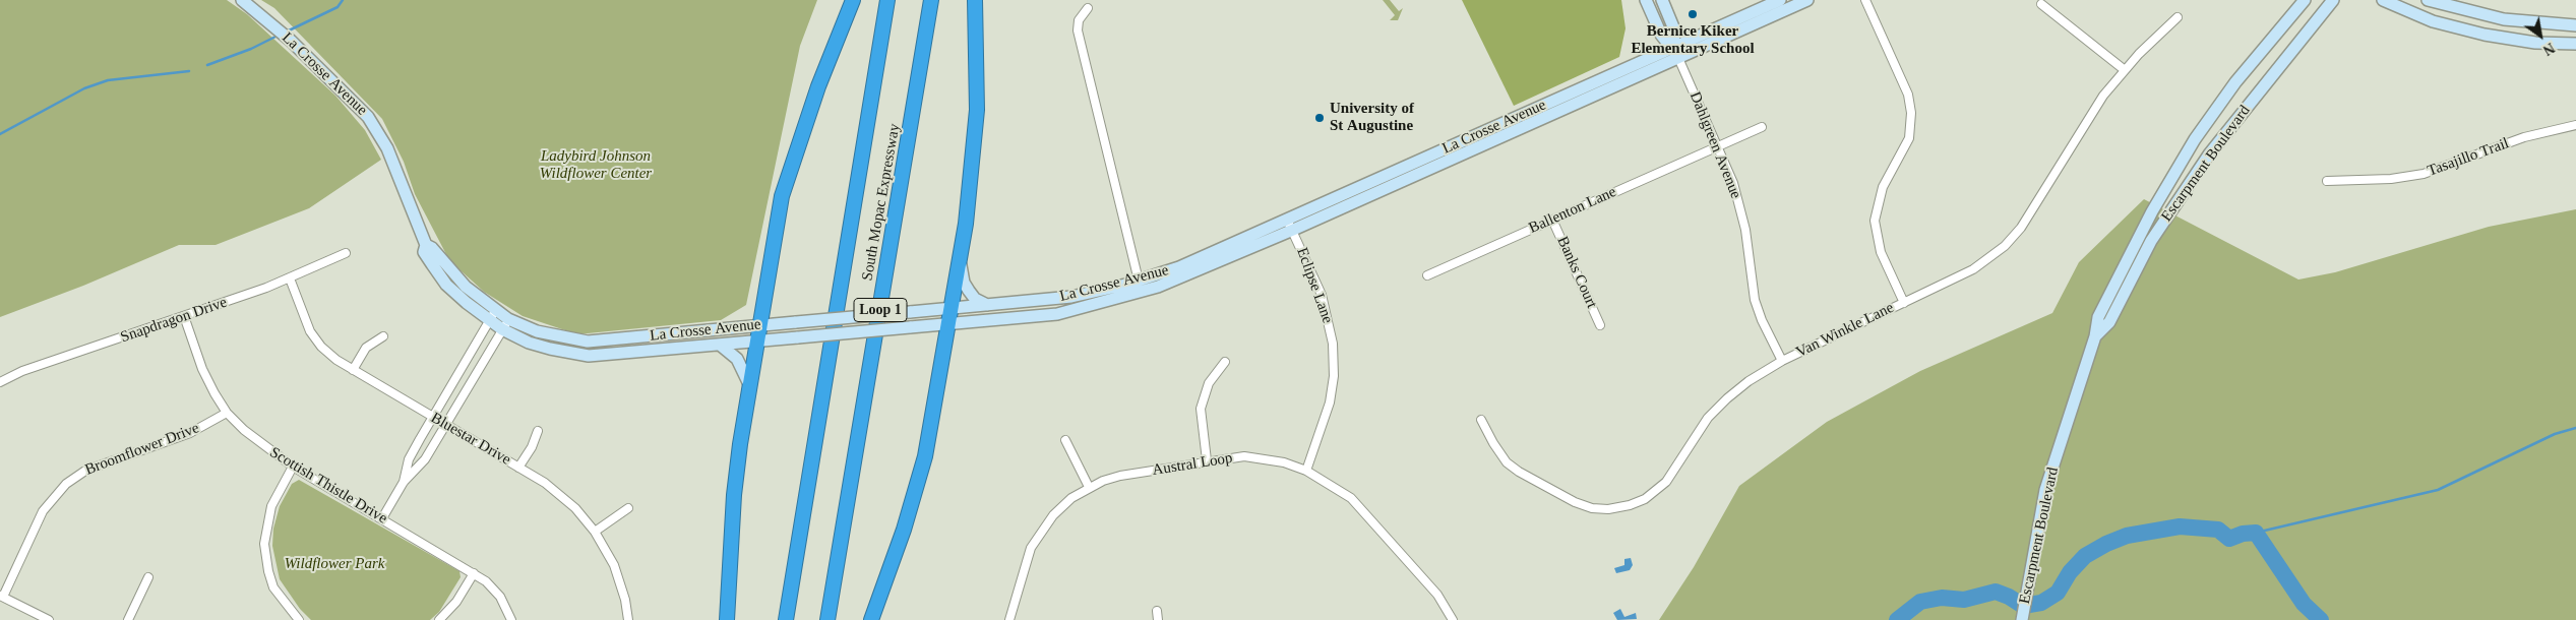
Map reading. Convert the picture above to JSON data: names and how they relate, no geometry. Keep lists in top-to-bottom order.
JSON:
{
  "streets": {
    "highway": ["South Mopac Expressway", "Loop 1"],
    "street": [
      "La Crosse Avenue",
      "Dahlgreen Avenue",
      "Tasajillo Trail",
      "Escarpment Boulevard",
      "Ballenton Lane",
      "Banks Court",
      "Eclipse Lane",
      "Snapdragon Drive",
      "Van Winkle Lane",
      "Bluestar Drive",
      "Broomflower Drive",
      "Austral Loop",
      "Scottish Thistle Drive"
    ]
  },
  "crossings": [
    ["La Crosse Avenue", "Dahlgreen Avenue"],
    ["La Crosse Avenue", "Eclipse Lane"],
    ["Dahlgreen Avenue", "Ballenton Lane"],
    ["Dahlgreen Avenue", "Van Winkle Lane"],
    ["Ballenton Lane", "Banks Court"],
    ["Eclipse Lane", "Austral Loop"],
    ["Snapdragon Drive", "Bluestar Drive"],
    ["Snapdragon Drive", "Scottish Thistle Drive"],
    ["Broomflower Drive", "Scottish Thistle Drive"]
  ],
  "parks": ["Ladybird Johnson Wildflower Center", "Wildflower Park"],
  "places": ["Bernice Kiker Elementary School", "University of St Augustine"],
  "north": "bottom right"
}
